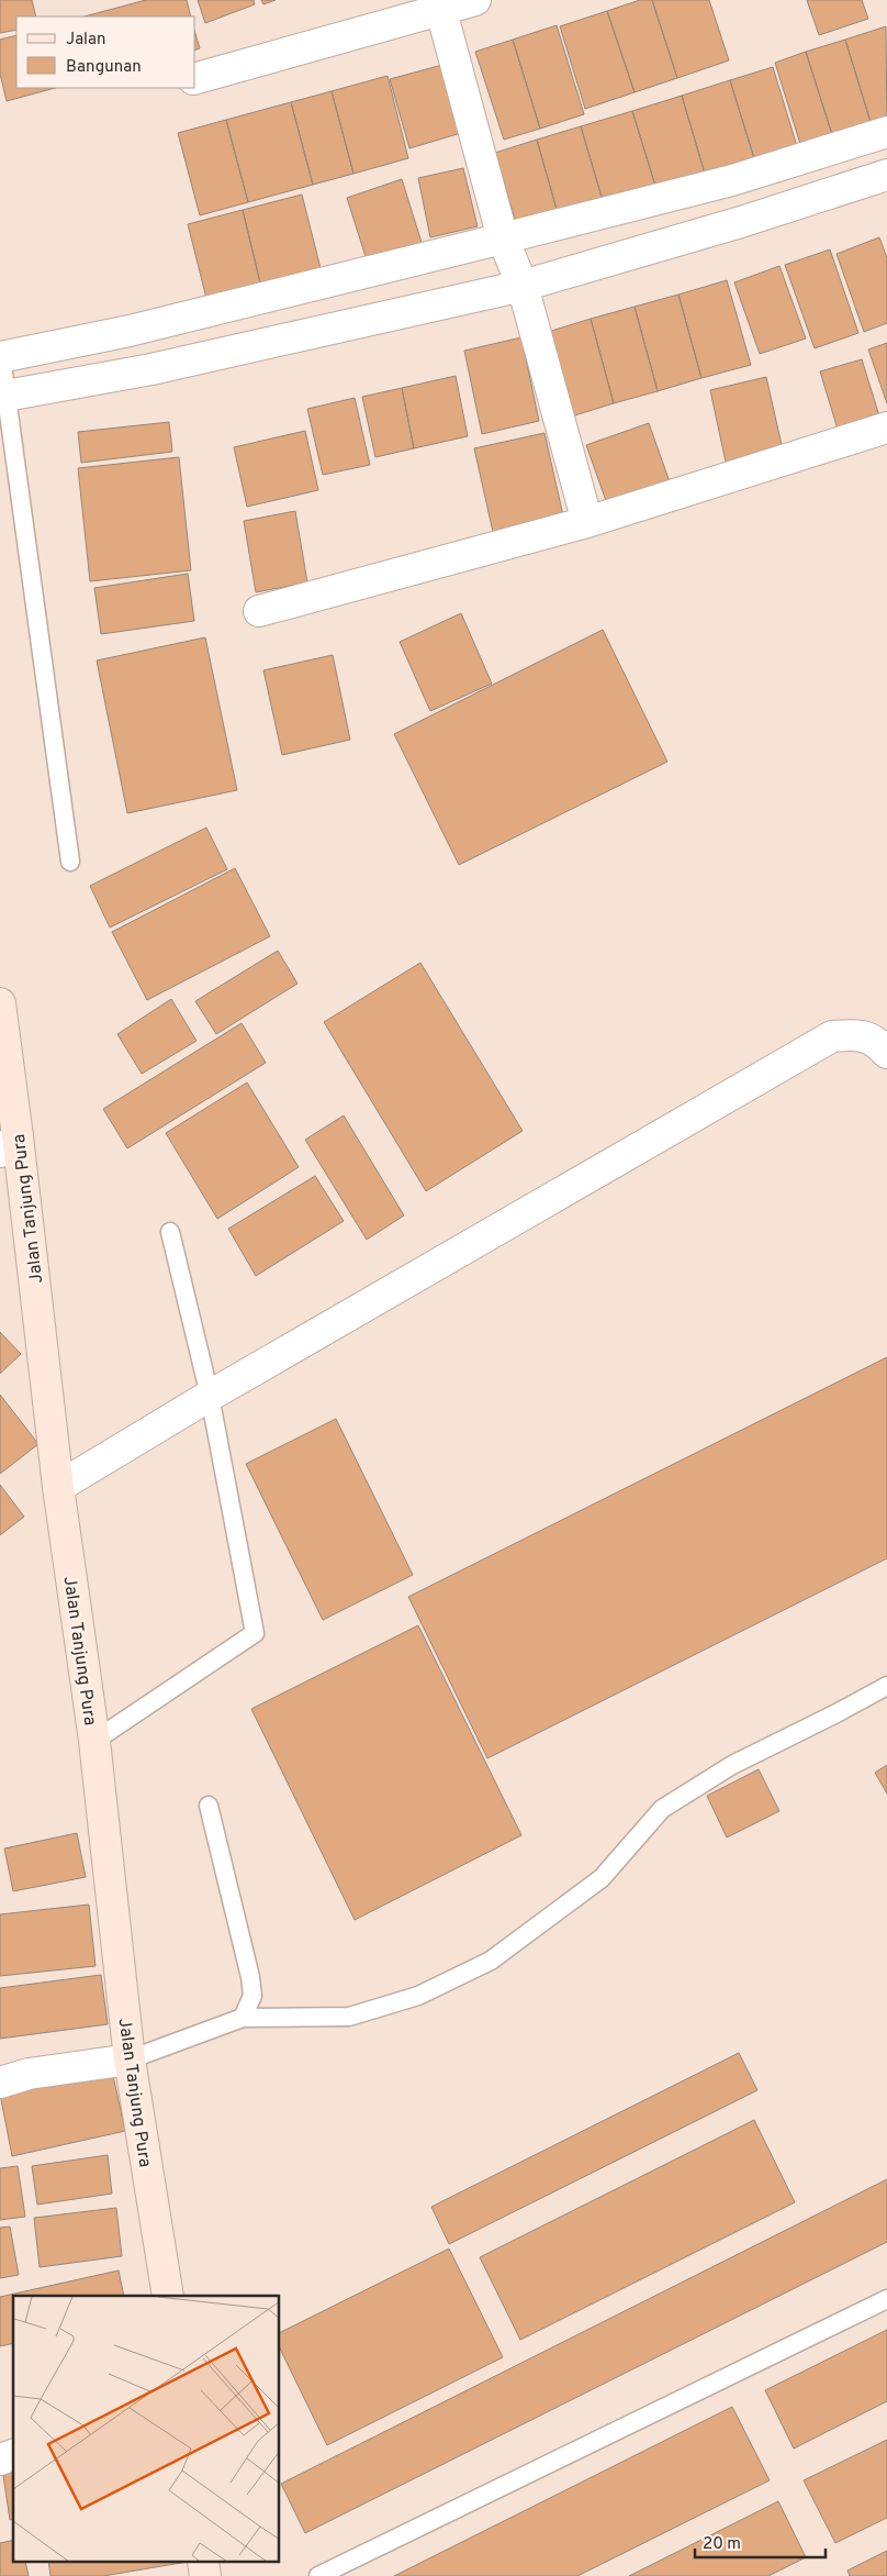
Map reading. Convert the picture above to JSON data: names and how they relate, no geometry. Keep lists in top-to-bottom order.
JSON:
{
  "streets": {
    "street": ["Jalan Tanjung Pura"]
  },
  "legend": ["Jalan", "Bangunan"],
  "scale_bar": "20 m"
}
